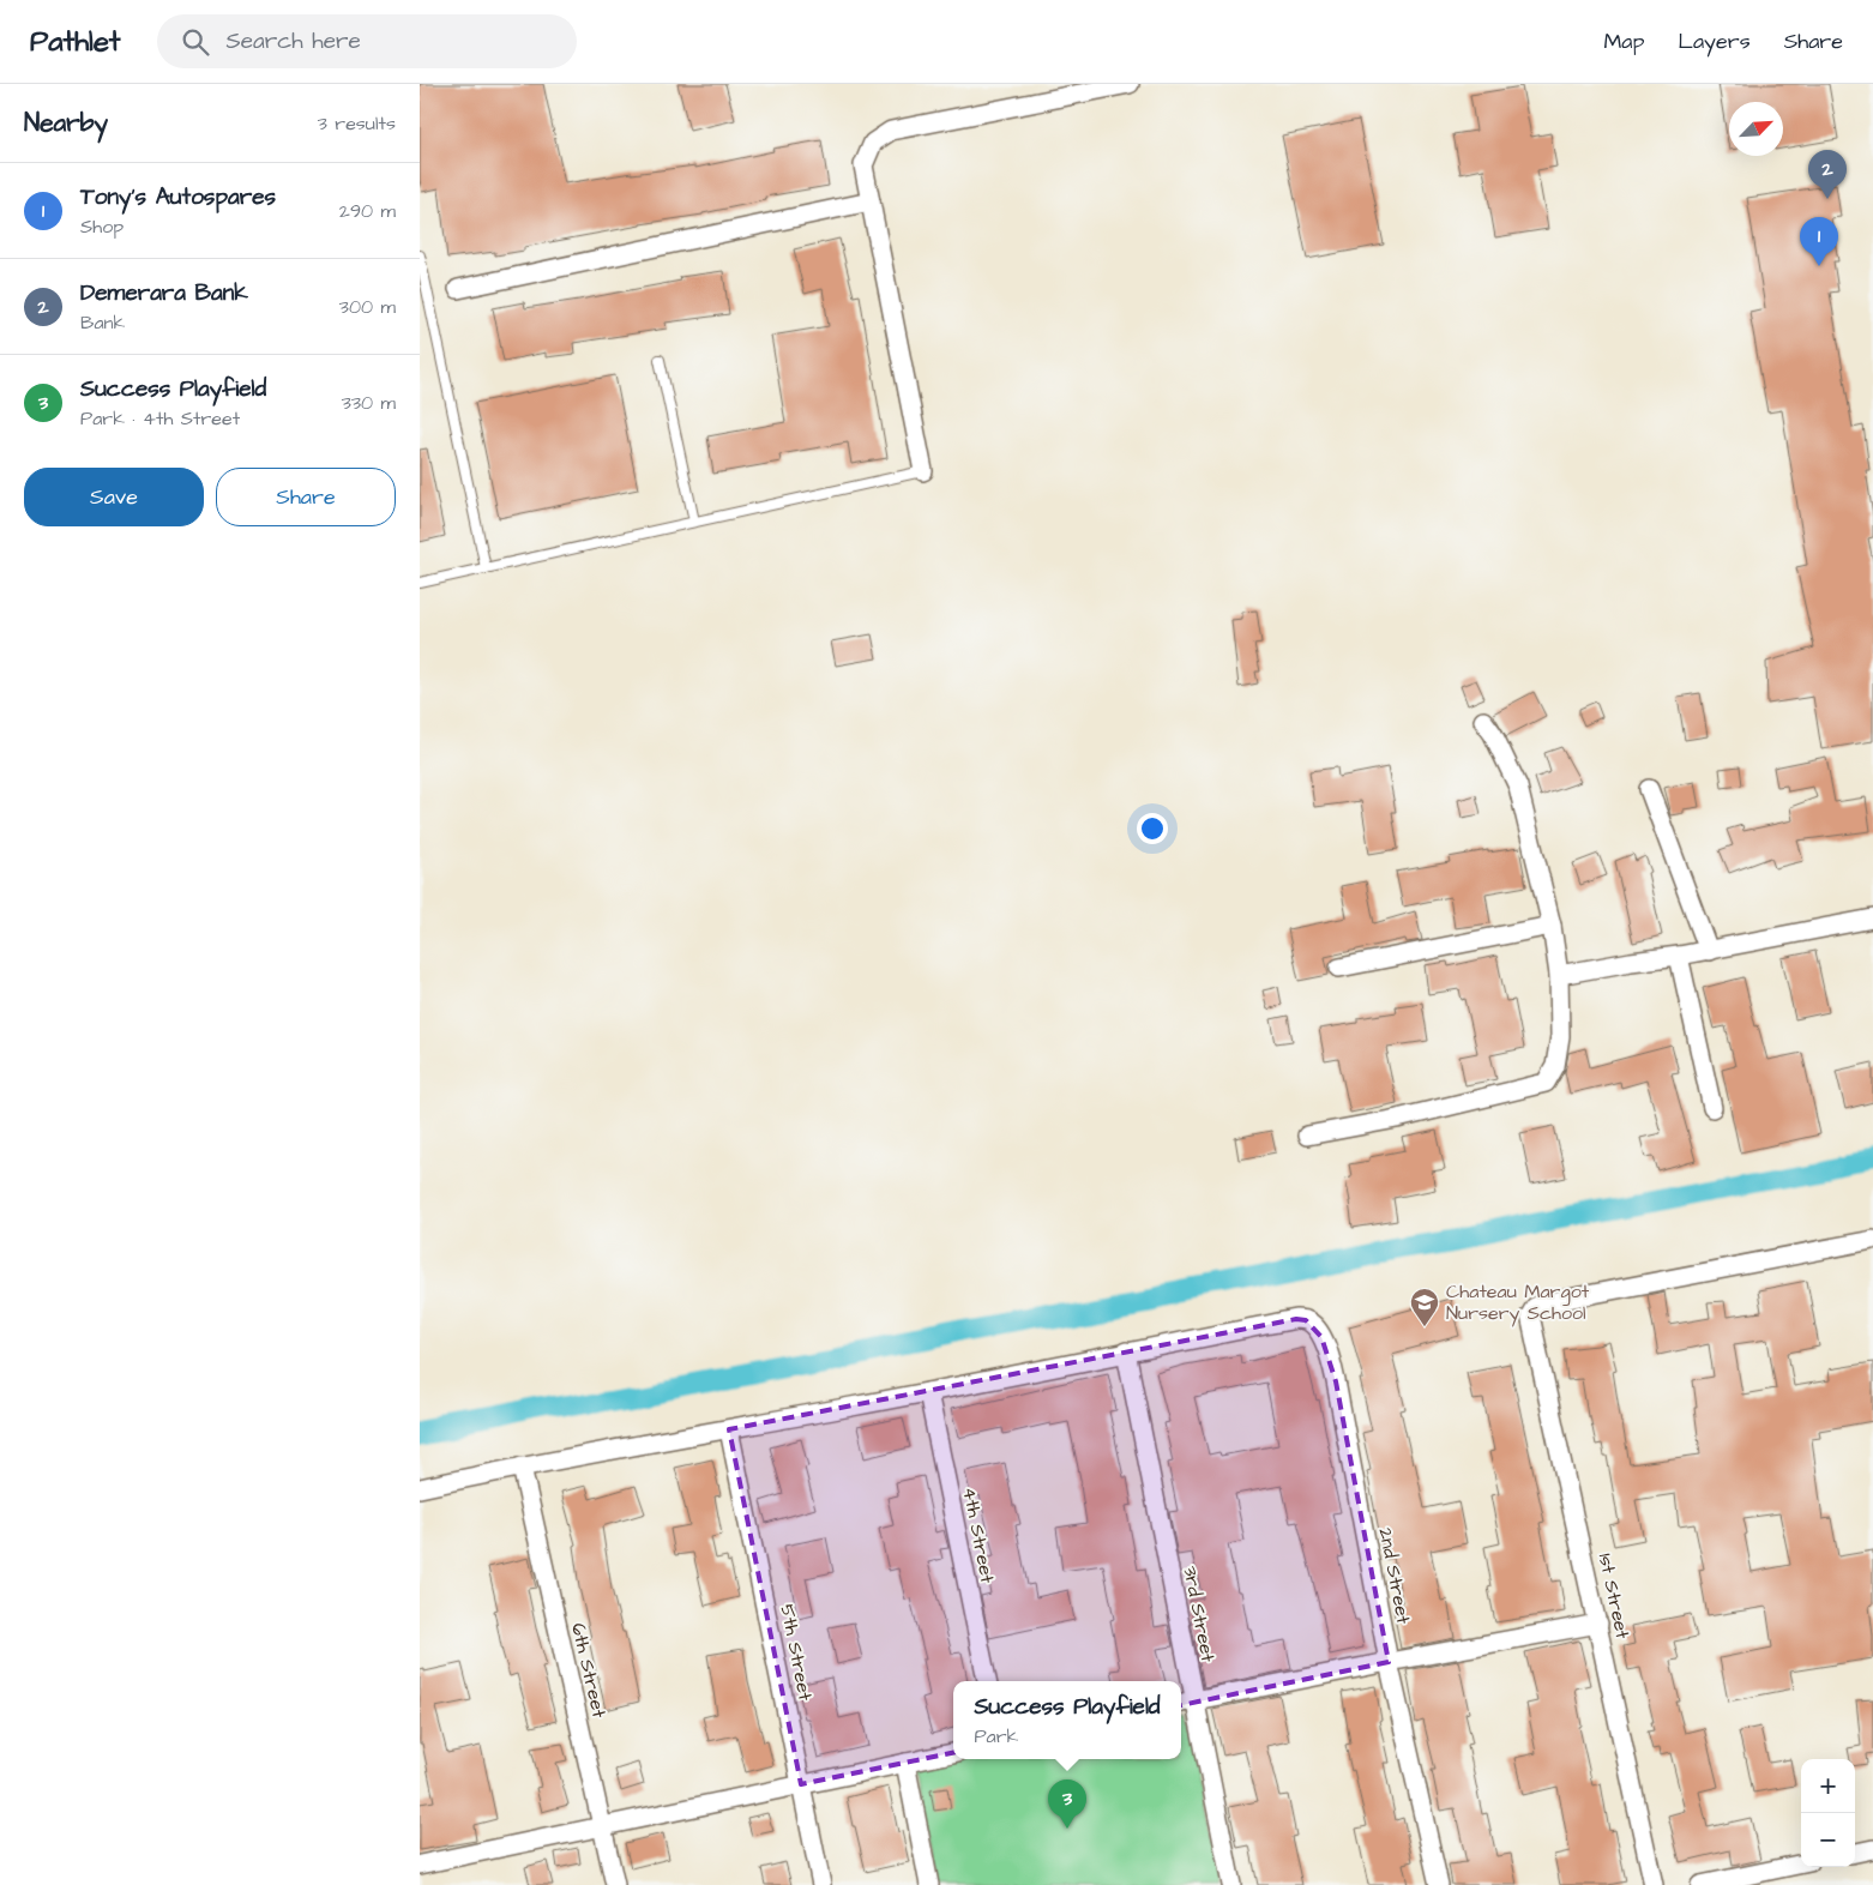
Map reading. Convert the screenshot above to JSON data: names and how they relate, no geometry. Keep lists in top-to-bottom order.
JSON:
{
  "streets": {
    "street": [
      "4th Street",
      "2nd Street",
      "1st Street",
      "3rd Street",
      "5th Street",
      "6th Street"
    ]
  },
  "crossings": [
    ["2nd Street", "3rd Street"]
  ],
  "places": {
    "school or university": ["Chateau Margot Nursery School"]
  },
  "north": "top right",
  "page": {
    "header": "Pathlet",
    "search": "Search here",
    "nav": ["Map", "Layers", "Share"],
    "heading": ["Nearby", "3 results"],
    "pins": ["2", "1", "3"],
    "list": [
      {
        "mark": "1",
        "name": "Tony's Autospares",
        "note": "Shop",
        "value": "290 m"
      },
      {
        "mark": "2",
        "name": "Demerara Bank",
        "note": "Bank",
        "value": "300 m"
      },
      {
        "mark": "3",
        "name": "Success Playfield",
        "note": "Park · 4th Street",
        "value": "330 m"
      }
    ],
    "buttons": ["Save", "Share"],
    "popup": ["Success Playfield", "Park"],
    "map_buttons": ["+", "−"]
  }
}
